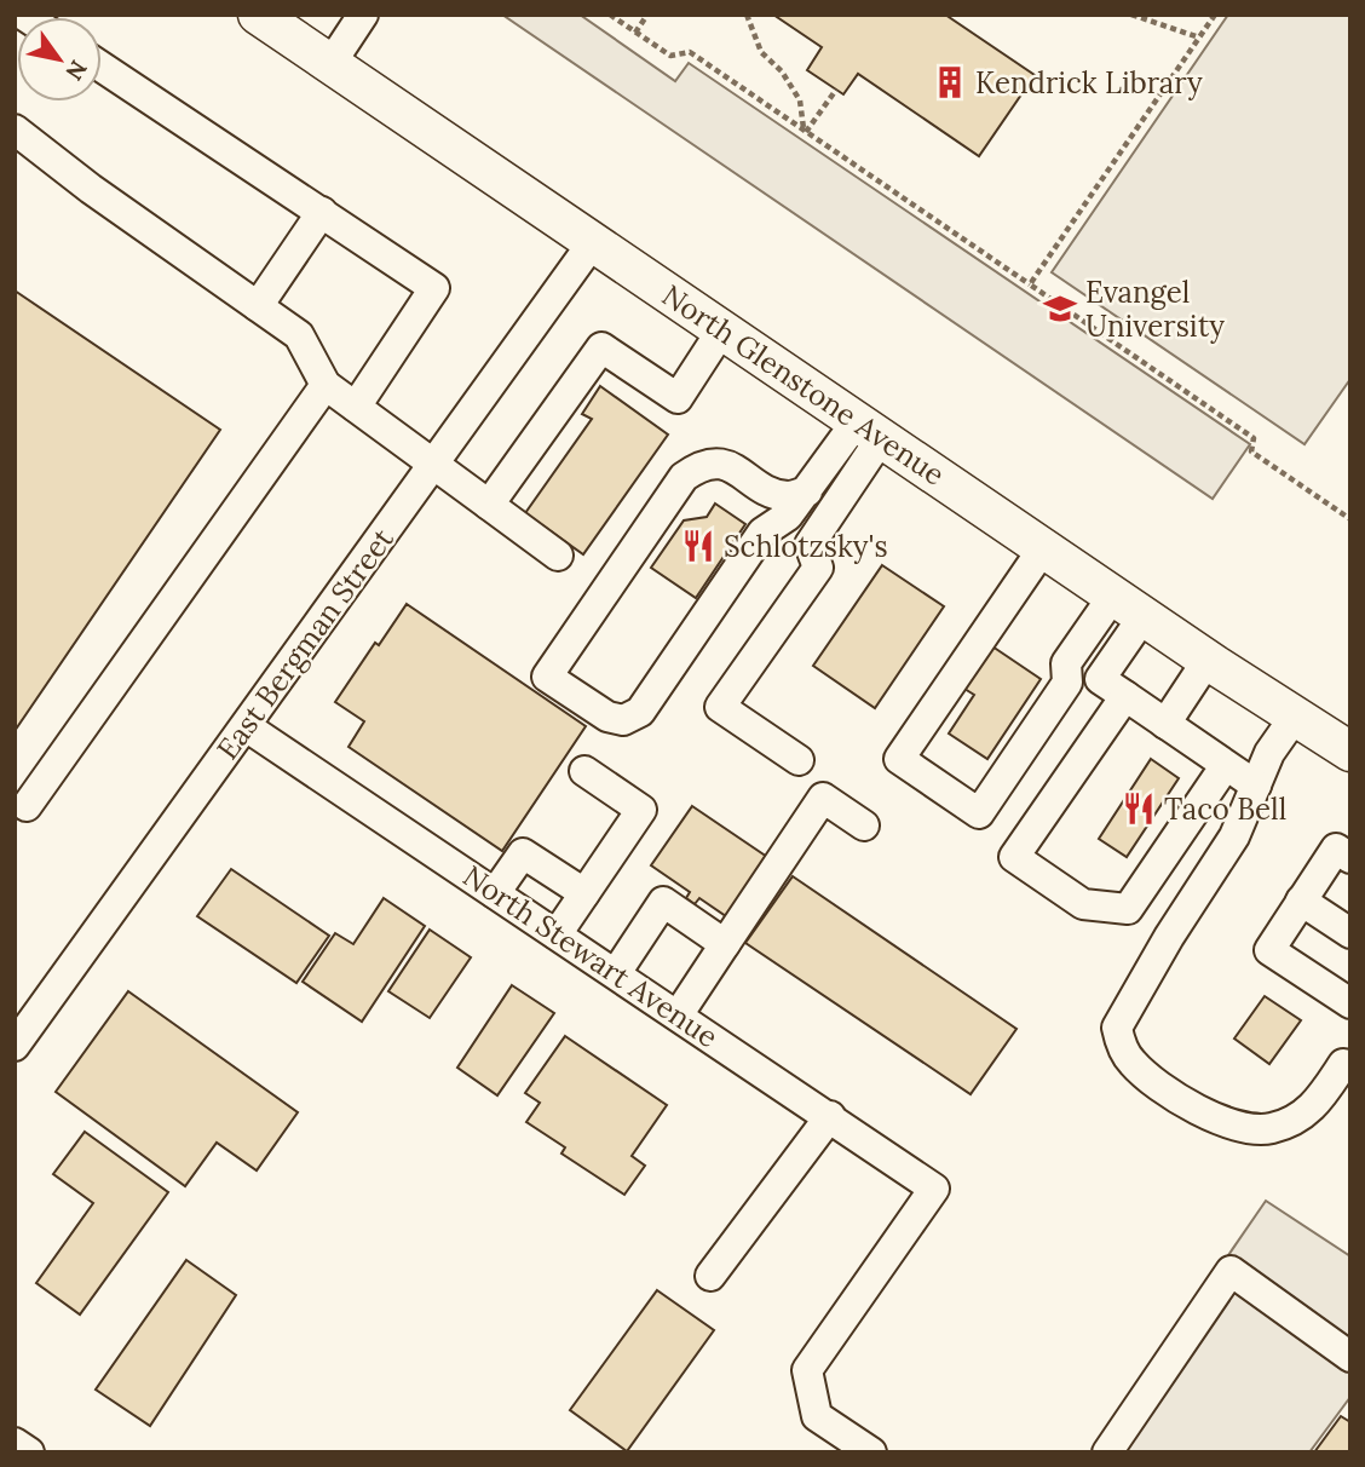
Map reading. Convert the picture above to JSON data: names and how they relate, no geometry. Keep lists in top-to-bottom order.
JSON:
{
  "streets": {
    "main road": ["North Glenstone Avenue"],
    "street": ["East Bergman Street", "North Stewart Avenue"]
  },
  "crossings": [
    ["North Glenstone Avenue", "East Bergman Street"],
    ["East Bergman Street", "North Stewart Avenue"]
  ],
  "places": {
    "building": ["Kendrick Library"],
    "school or university": ["Evangel University"],
    "restaurant": ["Schlotzsky's", "Taco Bell"]
  },
  "north": "bottom right"
}
